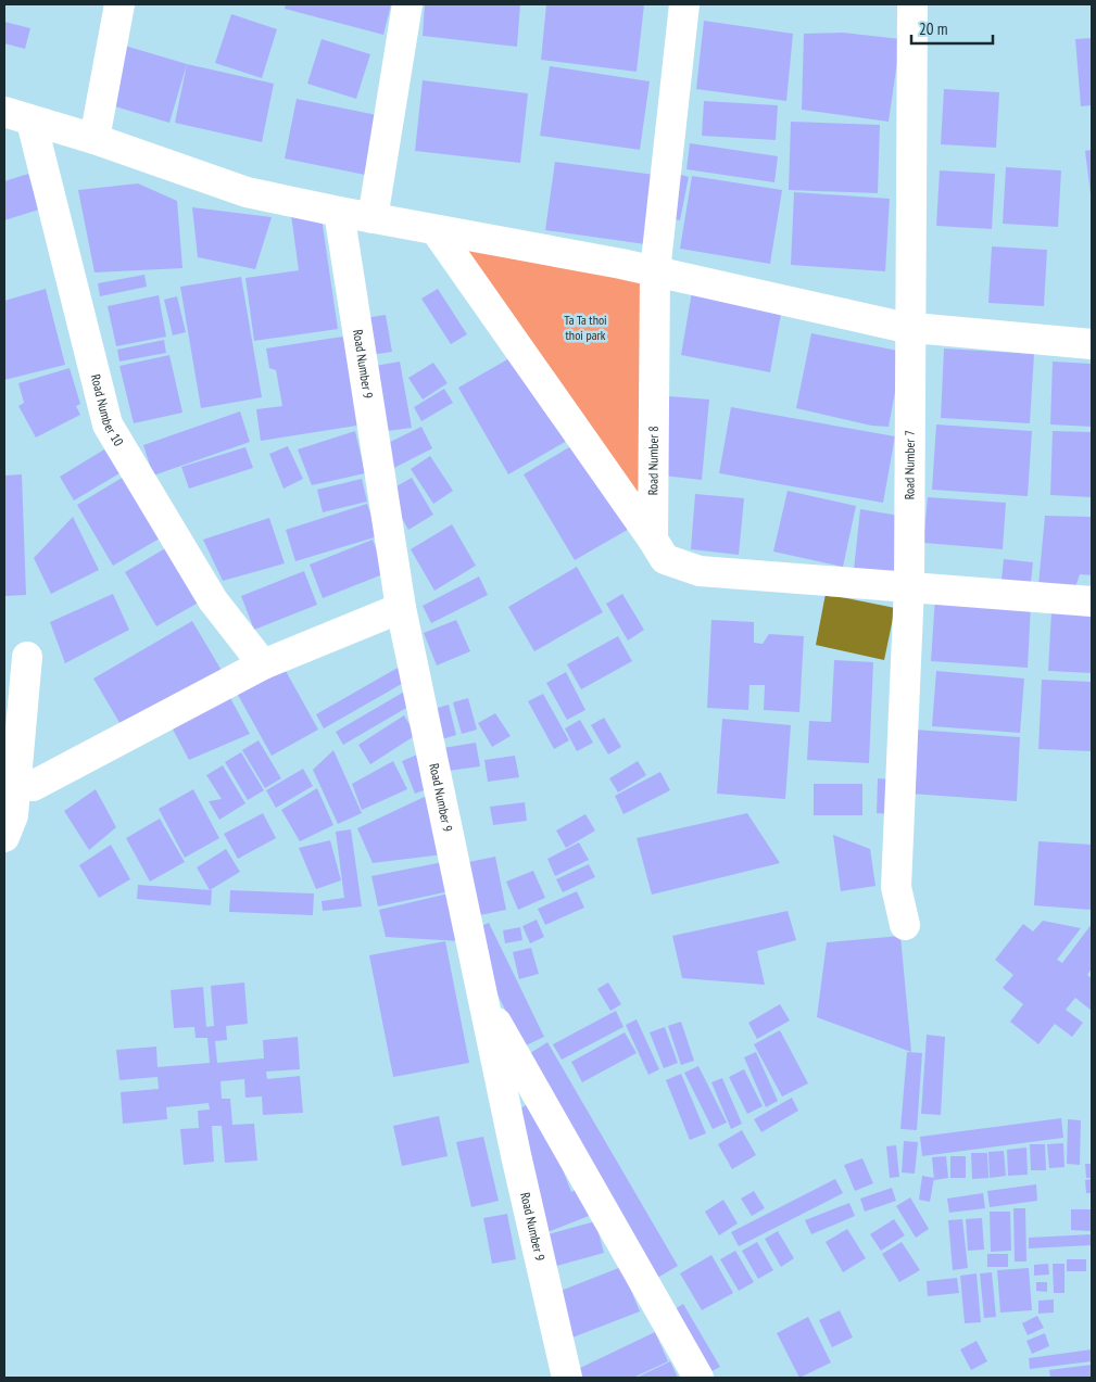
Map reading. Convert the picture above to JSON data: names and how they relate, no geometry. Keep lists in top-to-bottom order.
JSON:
{
  "streets": {
    "street": [
      "Road Number 9",
      "Road Number 10",
      "Road Number 8",
      "Road Number 7"
    ]
  },
  "parks": ["Ta Ta thoi thoi park"],
  "scale_bar": "20 m"
}
